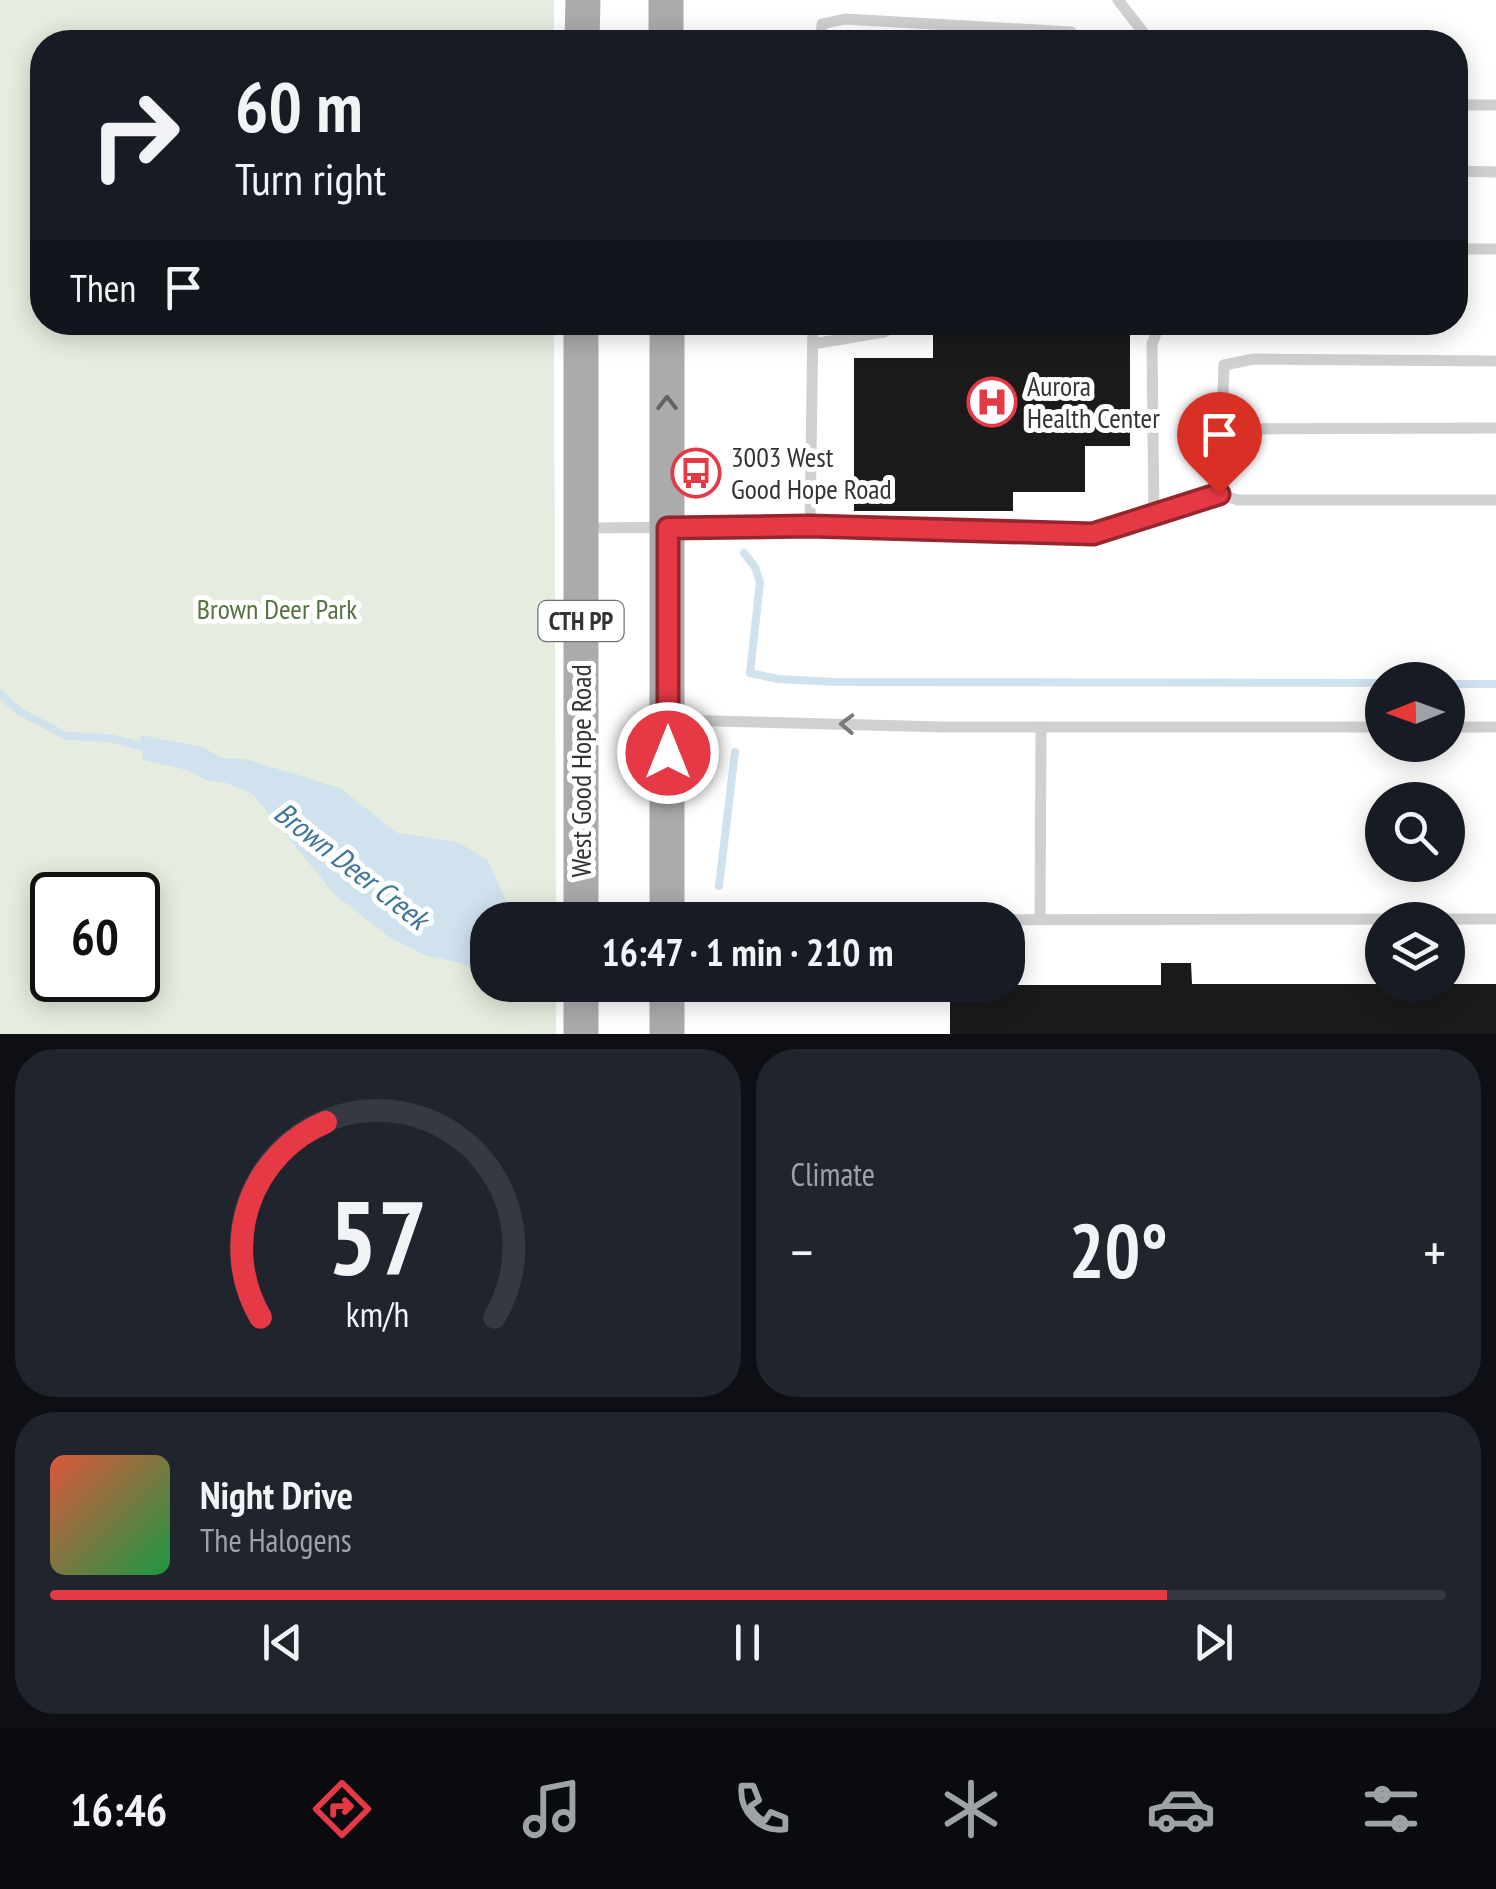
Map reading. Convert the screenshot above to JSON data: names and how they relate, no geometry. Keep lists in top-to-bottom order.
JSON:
{
  "streets": {
    "main road": ["CTH PP", "West Good Hope Road"]
  },
  "water": ["Brown Deer Creek"],
  "parks": ["Brown Deer Park"],
  "places": {
    "hospital": ["Aurora Health Center"],
    "bus stop": ["3003 West Good Hope Road"]
  },
  "north": "left",
  "page": {
    "turn": ["60 m", "Turn right"],
    "then": "Then",
    "limit": "60",
    "trip": "16:47 · 1 min · 210 m",
    "tile": "Climate",
    "heat": ["−", "20°", "+"],
    "song": ["Night Drive", "The Halogens"],
    "tabs": "16:46",
    "gauge": ["57", "km/h"]
  }
}
